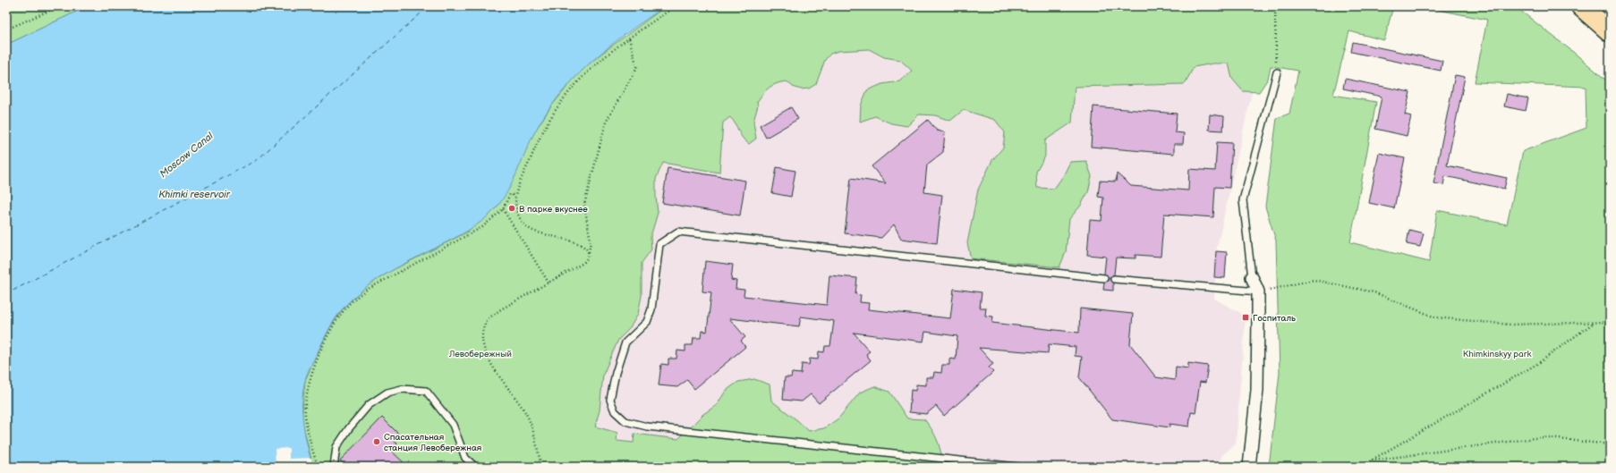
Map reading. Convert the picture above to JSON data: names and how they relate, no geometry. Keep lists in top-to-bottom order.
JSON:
{
  "water": ["Moscow Canal", "Khimki reservoir"],
  "parks": ["Левобережный", "Khimkinskyy park"],
  "places": {
    "other": ["В парке вкуснее", "Спасательная станция Левобережная"],
    "transit": ["Госпиталь"]
  }
}
